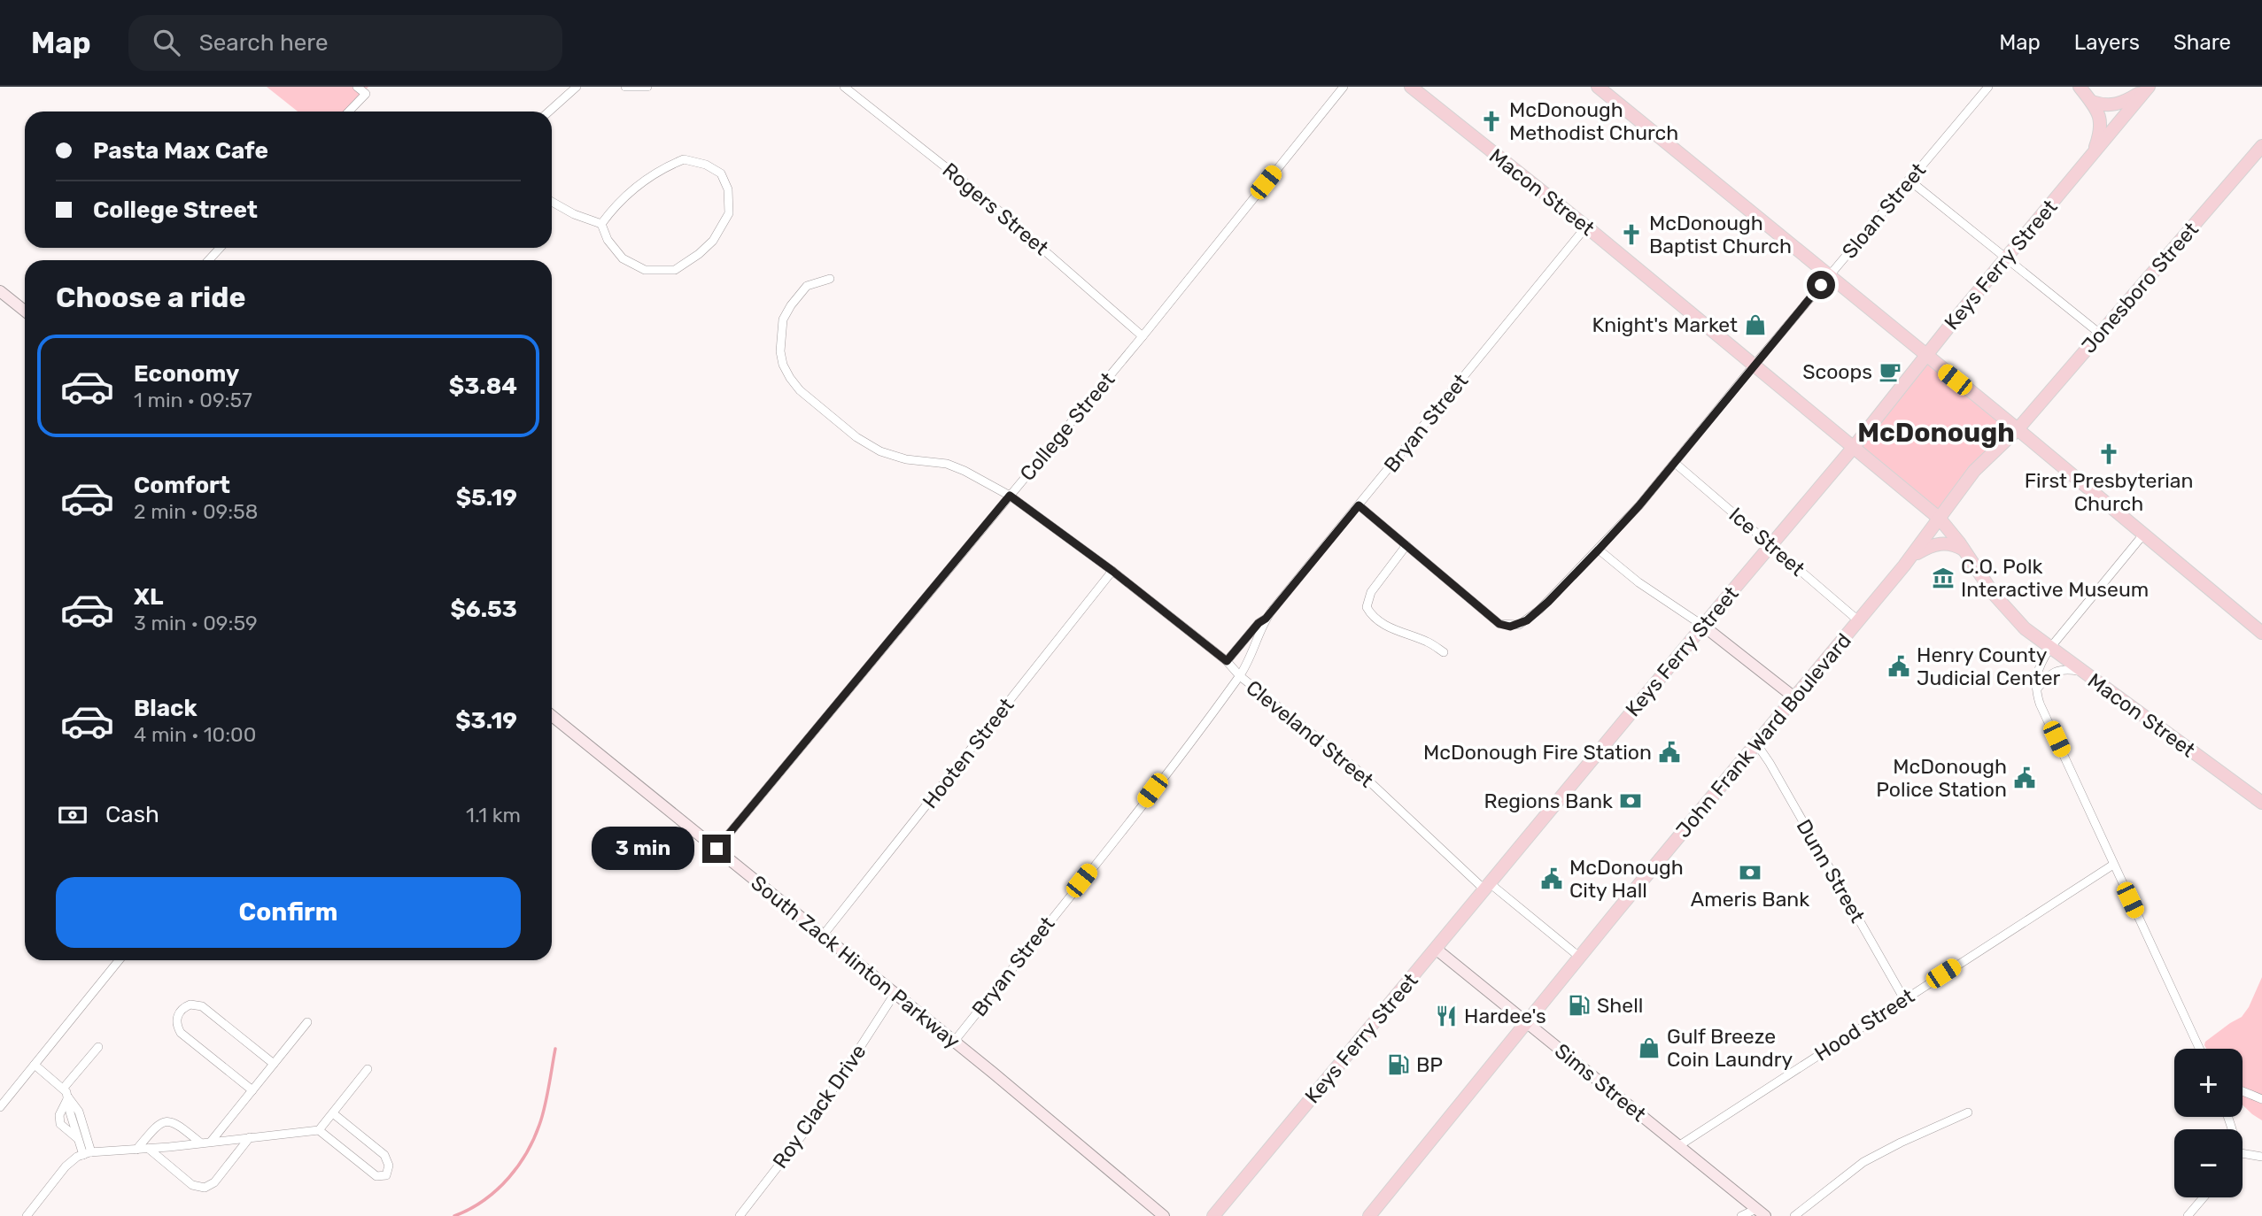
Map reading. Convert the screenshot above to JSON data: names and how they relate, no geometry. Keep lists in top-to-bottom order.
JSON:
{
  "streets": {
    "main road": [
      "Macon Street",
      "Keys Ferry Street",
      "Jonesboro Street",
      "John Frank Ward Boulevard",
      "South Zack Hinton Parkway",
      "Sims Street"
    ],
    "street": [
      "Rogers Street",
      "Sloan Street",
      "Bryan Street",
      "College Street",
      "Ice Street",
      "Cleveland Street",
      "Hooten Street",
      "Dunn Street",
      "Hood Street",
      "Roy Clack Drive"
    ]
  },
  "crossings": [
    ["Macon Street", "Sloan Street"],
    ["Macon Street", "Keys Ferry Street"],
    ["Macon Street", "Bryan Street"],
    ["Macon Street", "John Frank Ward Boulevard"],
    ["Rogers Street", "College Street"],
    ["Sloan Street", "Bryan Street"],
    ["Sloan Street", "Ice Street"],
    ["Keys Ferry Street", "Ice Street"],
    ["Keys Ferry Street", "Cleveland Street"],
    ["Keys Ferry Street", "Sims Street"],
    ["Jonesboro Street", "John Frank Ward Boulevard"],
    ["Bryan Street", "Cleveland Street"],
    ["Bryan Street", "South Zack Hinton Parkway"],
    ["College Street", "Cleveland Street"],
    ["College Street", "South Zack Hinton Parkway"],
    ["Ice Street", "John Frank Ward Boulevard"],
    ["Cleveland Street", "John Frank Ward Boulevard"],
    ["Cleveland Street", "Hooten Street"],
    ["John Frank Ward Boulevard", "Dunn Street"],
    ["John Frank Ward Boulevard", "Sims Street"],
    ["Hooten Street", "South Zack Hinton Parkway"],
    ["Dunn Street", "Hood Street"],
    ["South Zack Hinton Parkway", "Roy Clack Drive"],
    ["Hood Street", "Sims Street"]
  ],
  "districts": ["McDonough"],
  "places": {
    "church": ["McDonough Methodist Church", "McDonough Baptist Church", "First Presbyterian Church"],
    "shop": ["Knight's Market", "Gulf Breeze Coin Laundry"],
    "cafe": ["Scoops"],
    "museum": ["C.O. Polk Interactive Museum"],
    "public building": [
      "Henry County Judicial Center",
      "McDonough Fire Station",
      "McDonough Police Station",
      "McDonough City Hall"
    ],
    "bank": ["Regions Bank", "Ameris Bank"],
    "fuel station": ["Shell", "BP"],
    "restaurant": ["Hardee's"]
  },
  "page": {
    "header": "Map",
    "search": "Search here",
    "nav": ["Map", "Layers", "Share"],
    "banner": ["Pasta Max Cafe", "College Street"],
    "heading": "Choose a ride",
    "list": [
      {
        "name": "Economy",
        "note": "1 min · 09:57",
        "value": "$3.84"
      },
      {
        "name": "Comfort",
        "note": "2 min · 09:58",
        "value": "$5.19"
      },
      {
        "name": "XL",
        "note": "3 min · 09:59",
        "value": "$6.53"
      },
      {
        "name": "Black",
        "note": "4 min · 10:00",
        "value": "$3.19"
      }
    ],
    "pay": ["Cash", "1.1 km"],
    "bubble": "3 min",
    "buttons": "Confirm",
    "map_buttons": ["+", "−"]
  }
}
